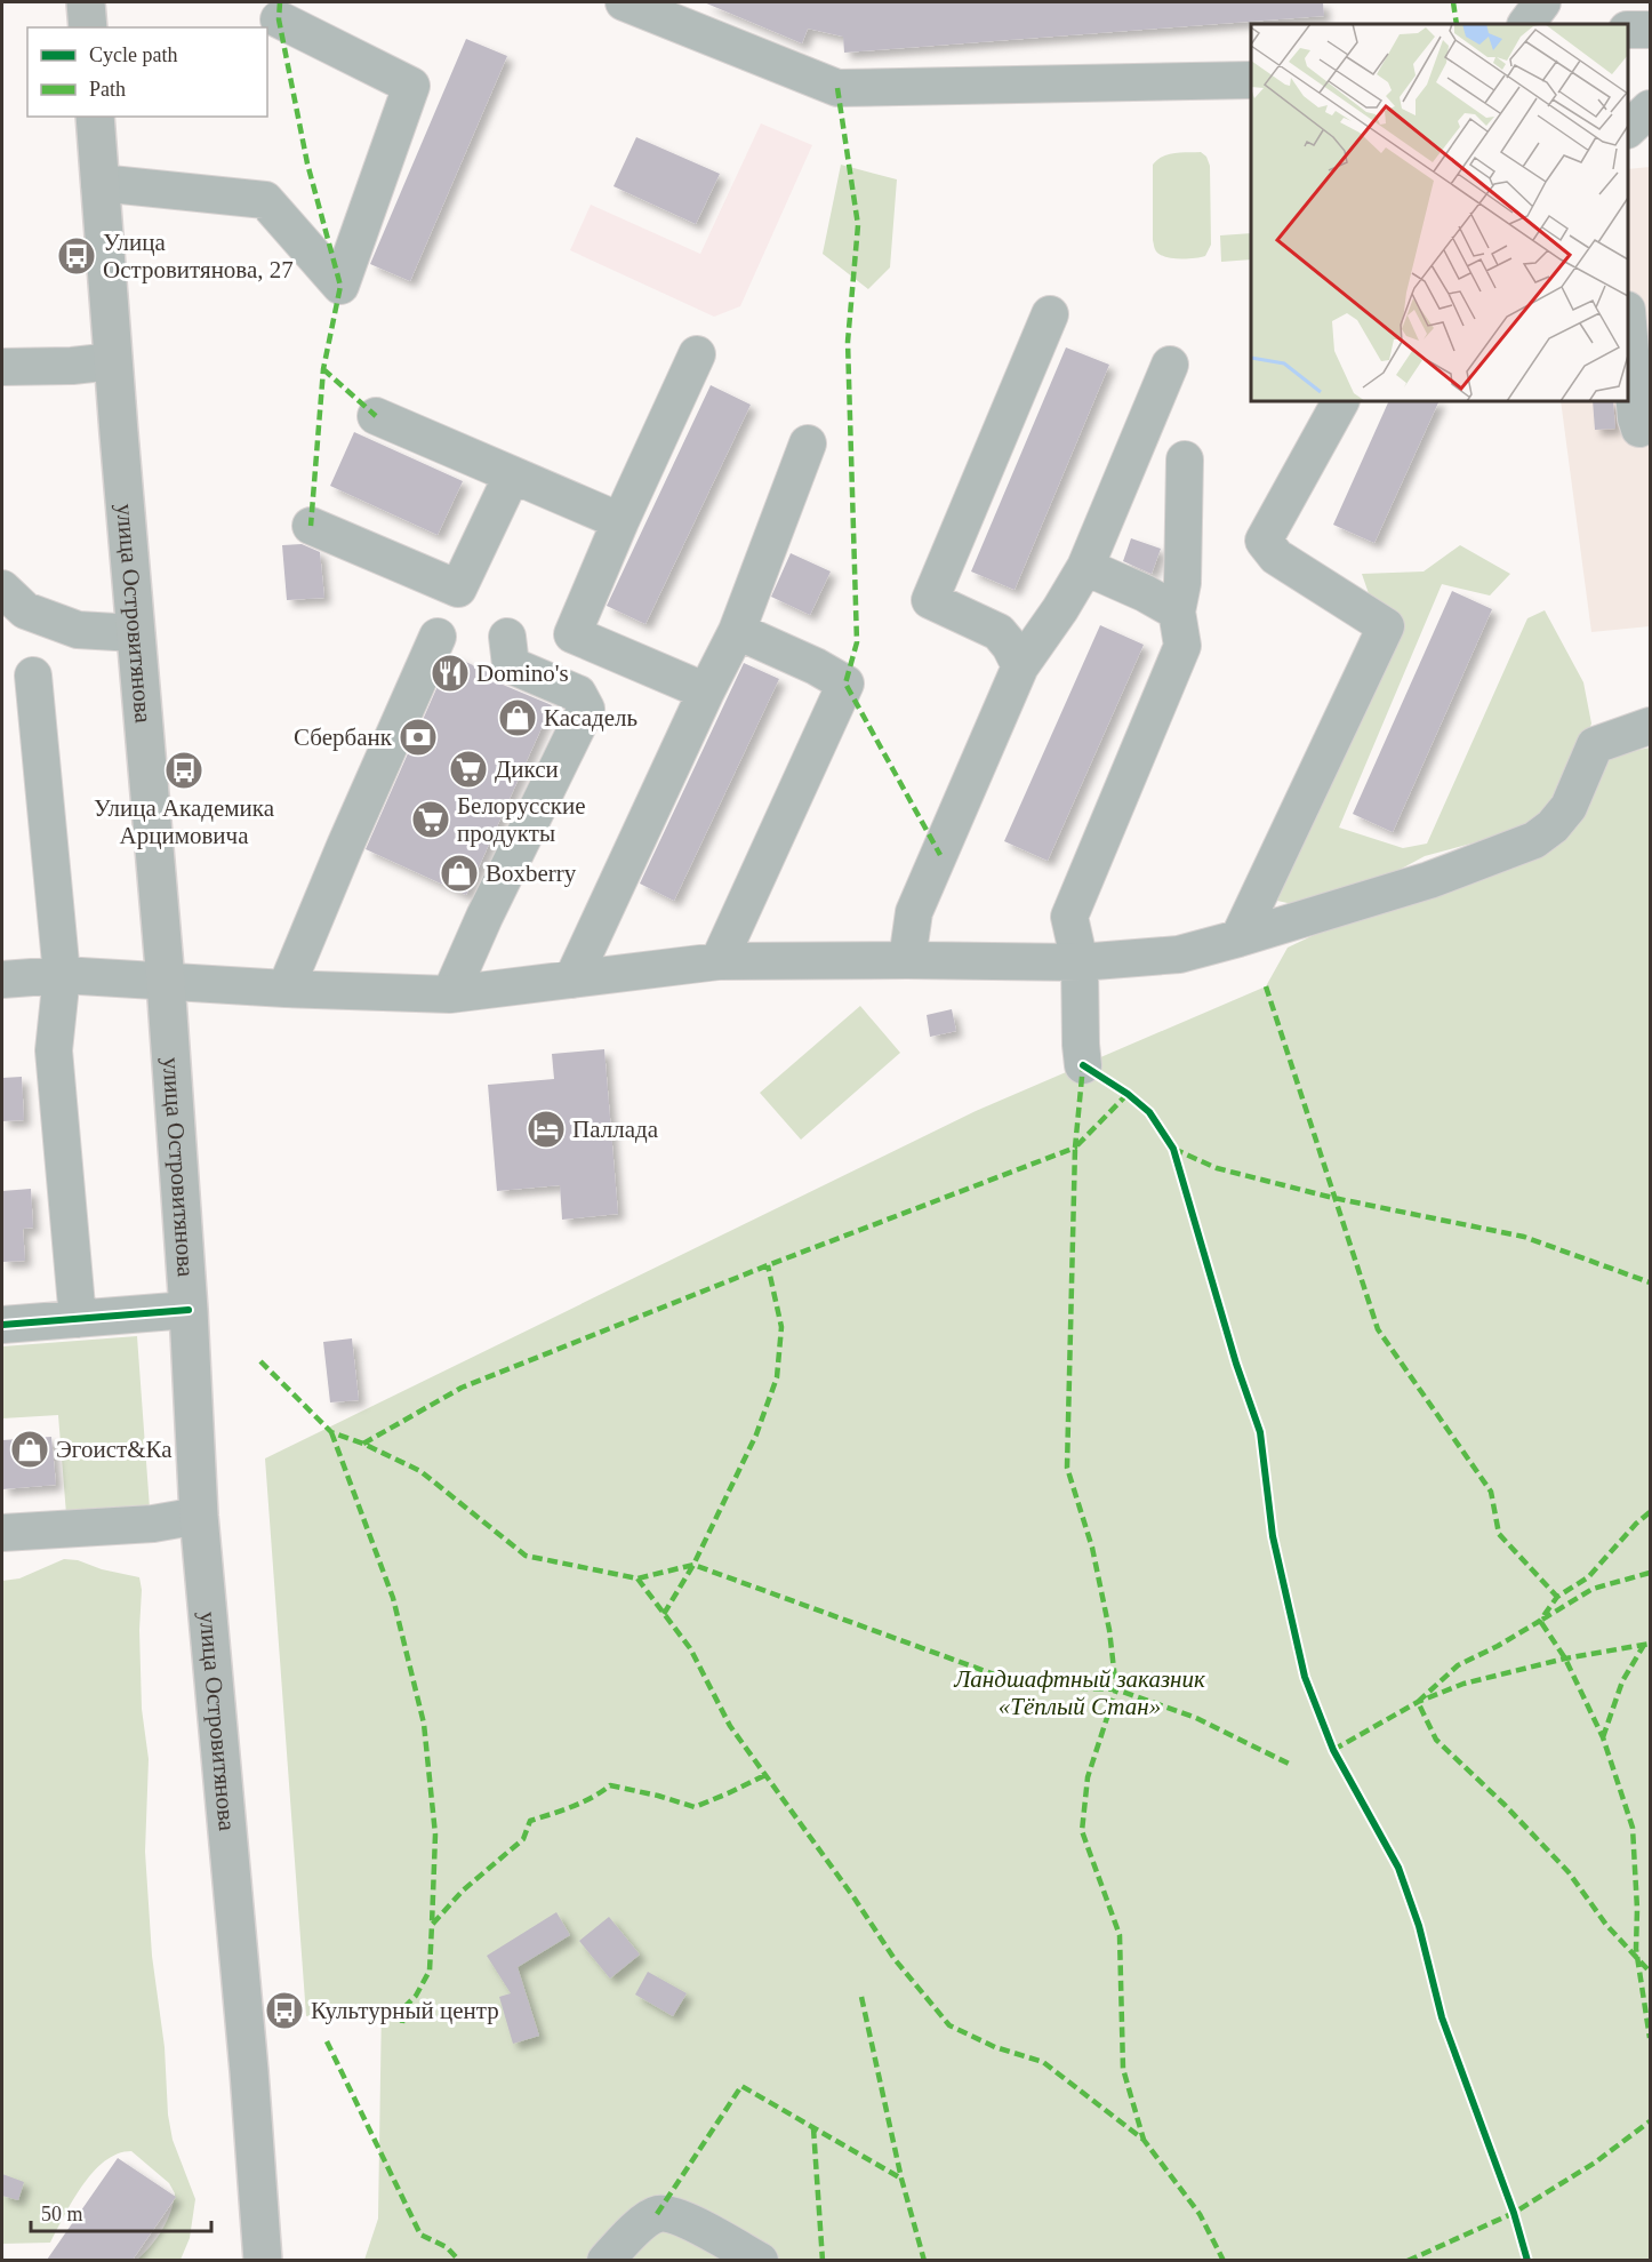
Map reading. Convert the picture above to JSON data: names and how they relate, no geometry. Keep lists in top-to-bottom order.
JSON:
{
  "streets": {
    "main road": ["улица Островитянова"]
  },
  "parks": ["Ландшафтный заказник «Тёплый Стан»"],
  "places": {
    "bus stop": ["Улица Островитянова, 27", "Улица Академика Арцимовича", "Культурный центр"],
    "restaurant": ["Domino's"],
    "shop": ["Касадель", "Boxberry", "Эгоист&Ка"],
    "bank": ["Сбербанк"],
    "supermarket": ["Дикси", "Белорусские продукты"],
    "hotel": ["Паллада"]
  },
  "legend": ["Cycle path", "Path"],
  "scale_bar": "50 m"
}
